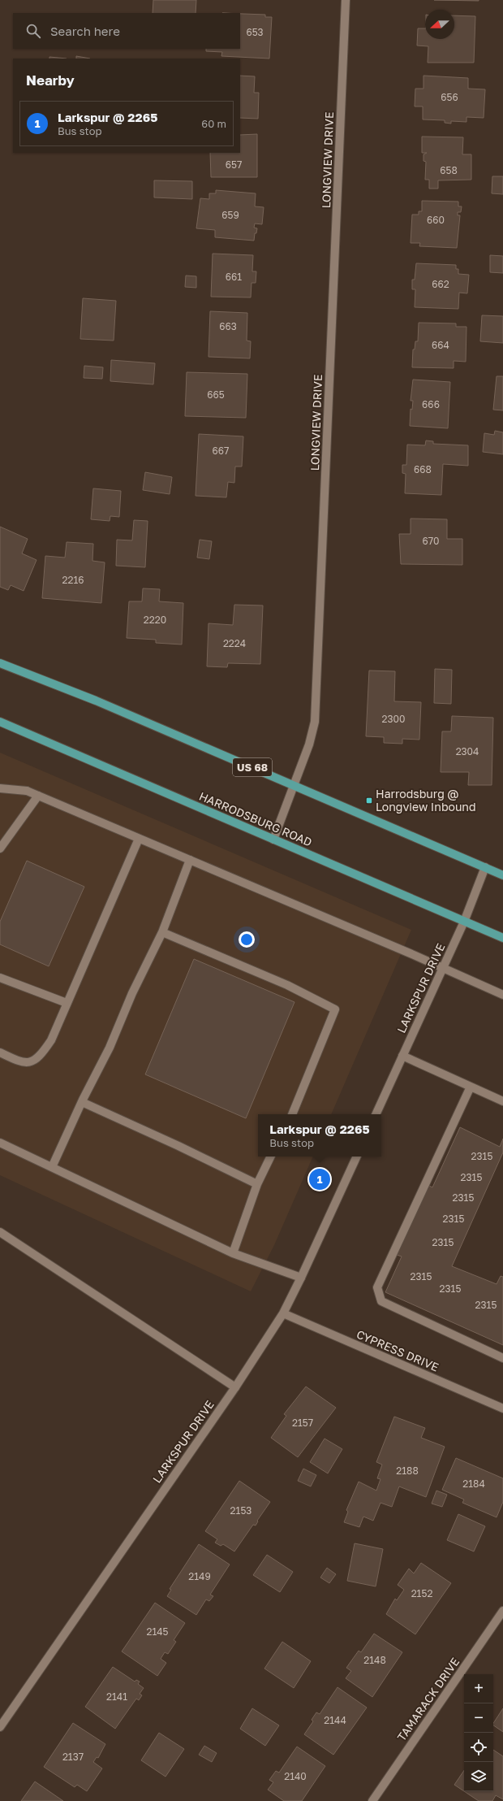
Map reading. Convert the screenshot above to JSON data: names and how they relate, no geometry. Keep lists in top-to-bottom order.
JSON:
{
  "streets": {
    "main road": ["US 68", "HARRODSBURG ROAD"],
    "street": [
      "LONGVIEW DRIVE",
      "LARKSPUR DRIVE",
      "CYPRESS DRIVE",
      "TAMARACK DRIVE"
    ]
  },
  "crossings": [
    ["LONGVIEW DRIVE", "US 68"],
    ["LONGVIEW DRIVE", "HARRODSBURG ROAD"],
    ["US 68", "LARKSPUR DRIVE"],
    ["HARRODSBURG ROAD", "LARKSPUR DRIVE"],
    ["LARKSPUR DRIVE", "CYPRESS DRIVE"]
  ],
  "places": {
    "transit": ["Harrodsburg @ Longview Inbound"]
  },
  "house_numbers": [
    "653",
    "656",
    "657",
    "658",
    "659",
    "660",
    "661",
    "662",
    "663",
    "664",
    "665",
    "666",
    "667",
    "668",
    "670",
    "2216",
    "2220",
    "2224",
    "2300",
    "2304",
    "2315",
    "2315",
    "2315",
    "2315",
    "2315",
    "2315",
    "2315",
    "2315",
    "2157",
    "2188",
    "2184",
    "2153",
    "2149",
    "2152",
    "2145",
    "2148",
    "2141",
    "2144",
    "2137",
    "2140"
  ],
  "north": "left",
  "page": {
    "search": "Search here",
    "heading": "Nearby",
    "list": [
      {
        "mark": "1",
        "name": "Larkspur @ 2265",
        "note": "Bus stop",
        "value": "60 m"
      }
    ],
    "popup": ["Larkspur @ 2265", "Bus stop"],
    "pins": "1",
    "map_buttons": ["+", "−"]
  }
}
